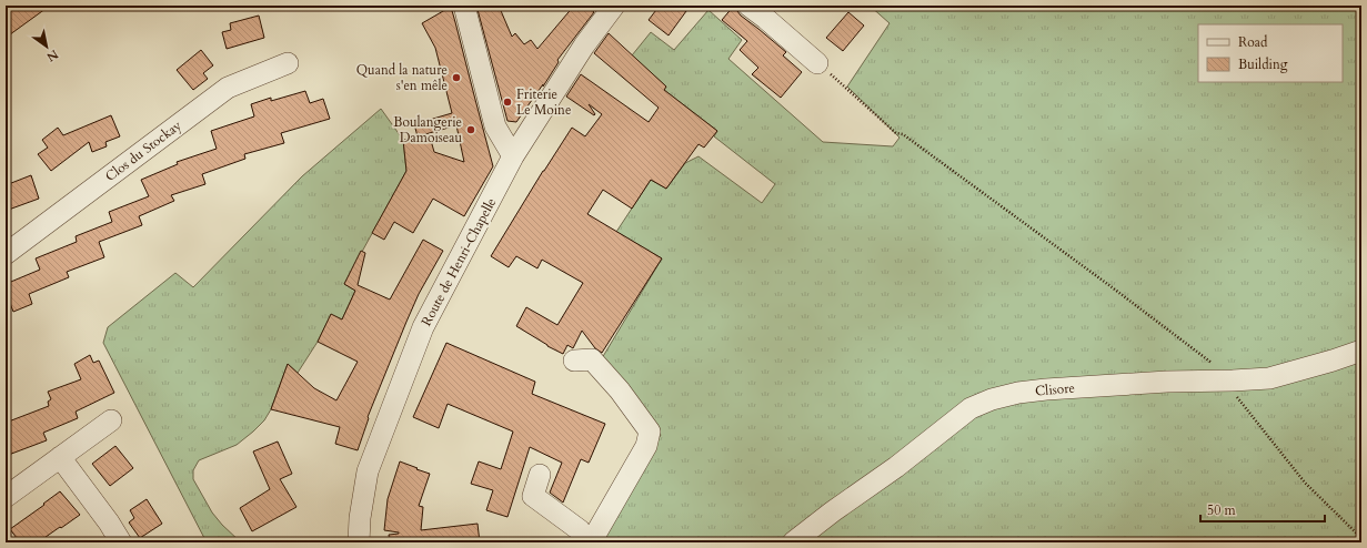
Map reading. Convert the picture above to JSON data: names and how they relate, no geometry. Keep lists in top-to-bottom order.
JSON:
{
  "streets": {
    "street": ["Clos du Stockay", "Route de Henri-Chapelle", "Clisore"]
  },
  "places": ["Quand la nature s'en mêle", "Friterie Le Moine", "Boulangerie Damoiseau"],
  "legend": ["Road", "Building"],
  "scale_bar": "50 m",
  "north": "bottom right"
}
